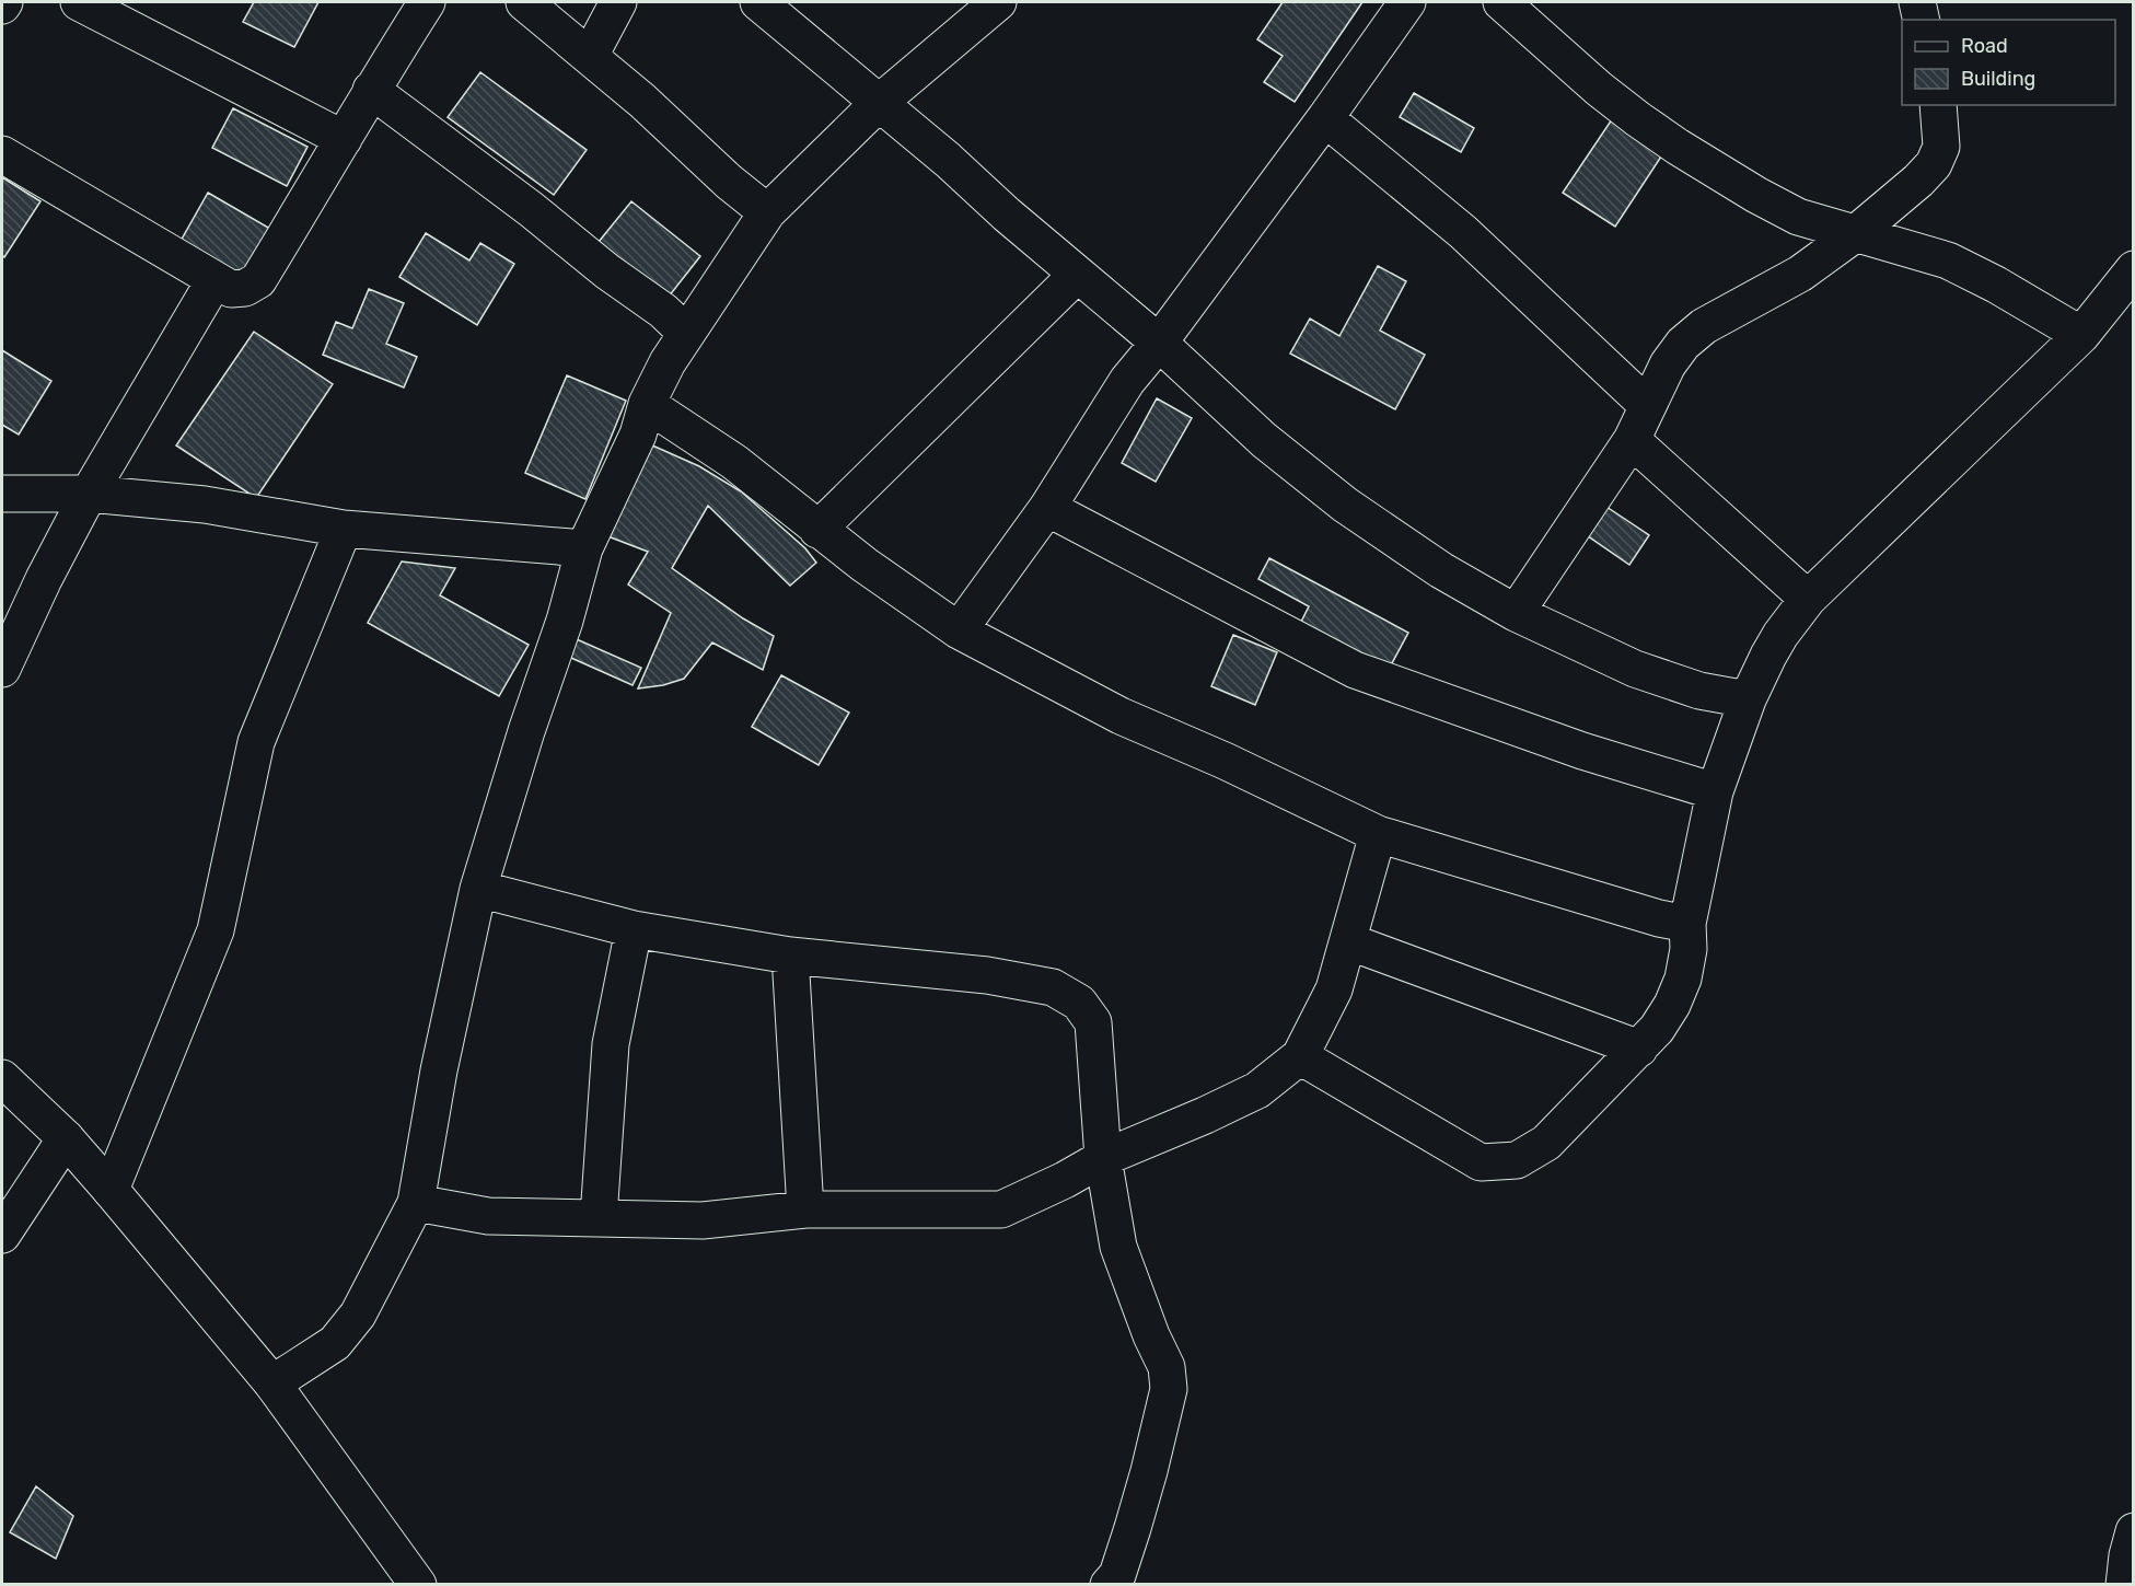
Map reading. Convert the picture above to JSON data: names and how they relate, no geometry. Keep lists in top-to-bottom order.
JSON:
{
  "legend": ["Road", "Building"]
}
